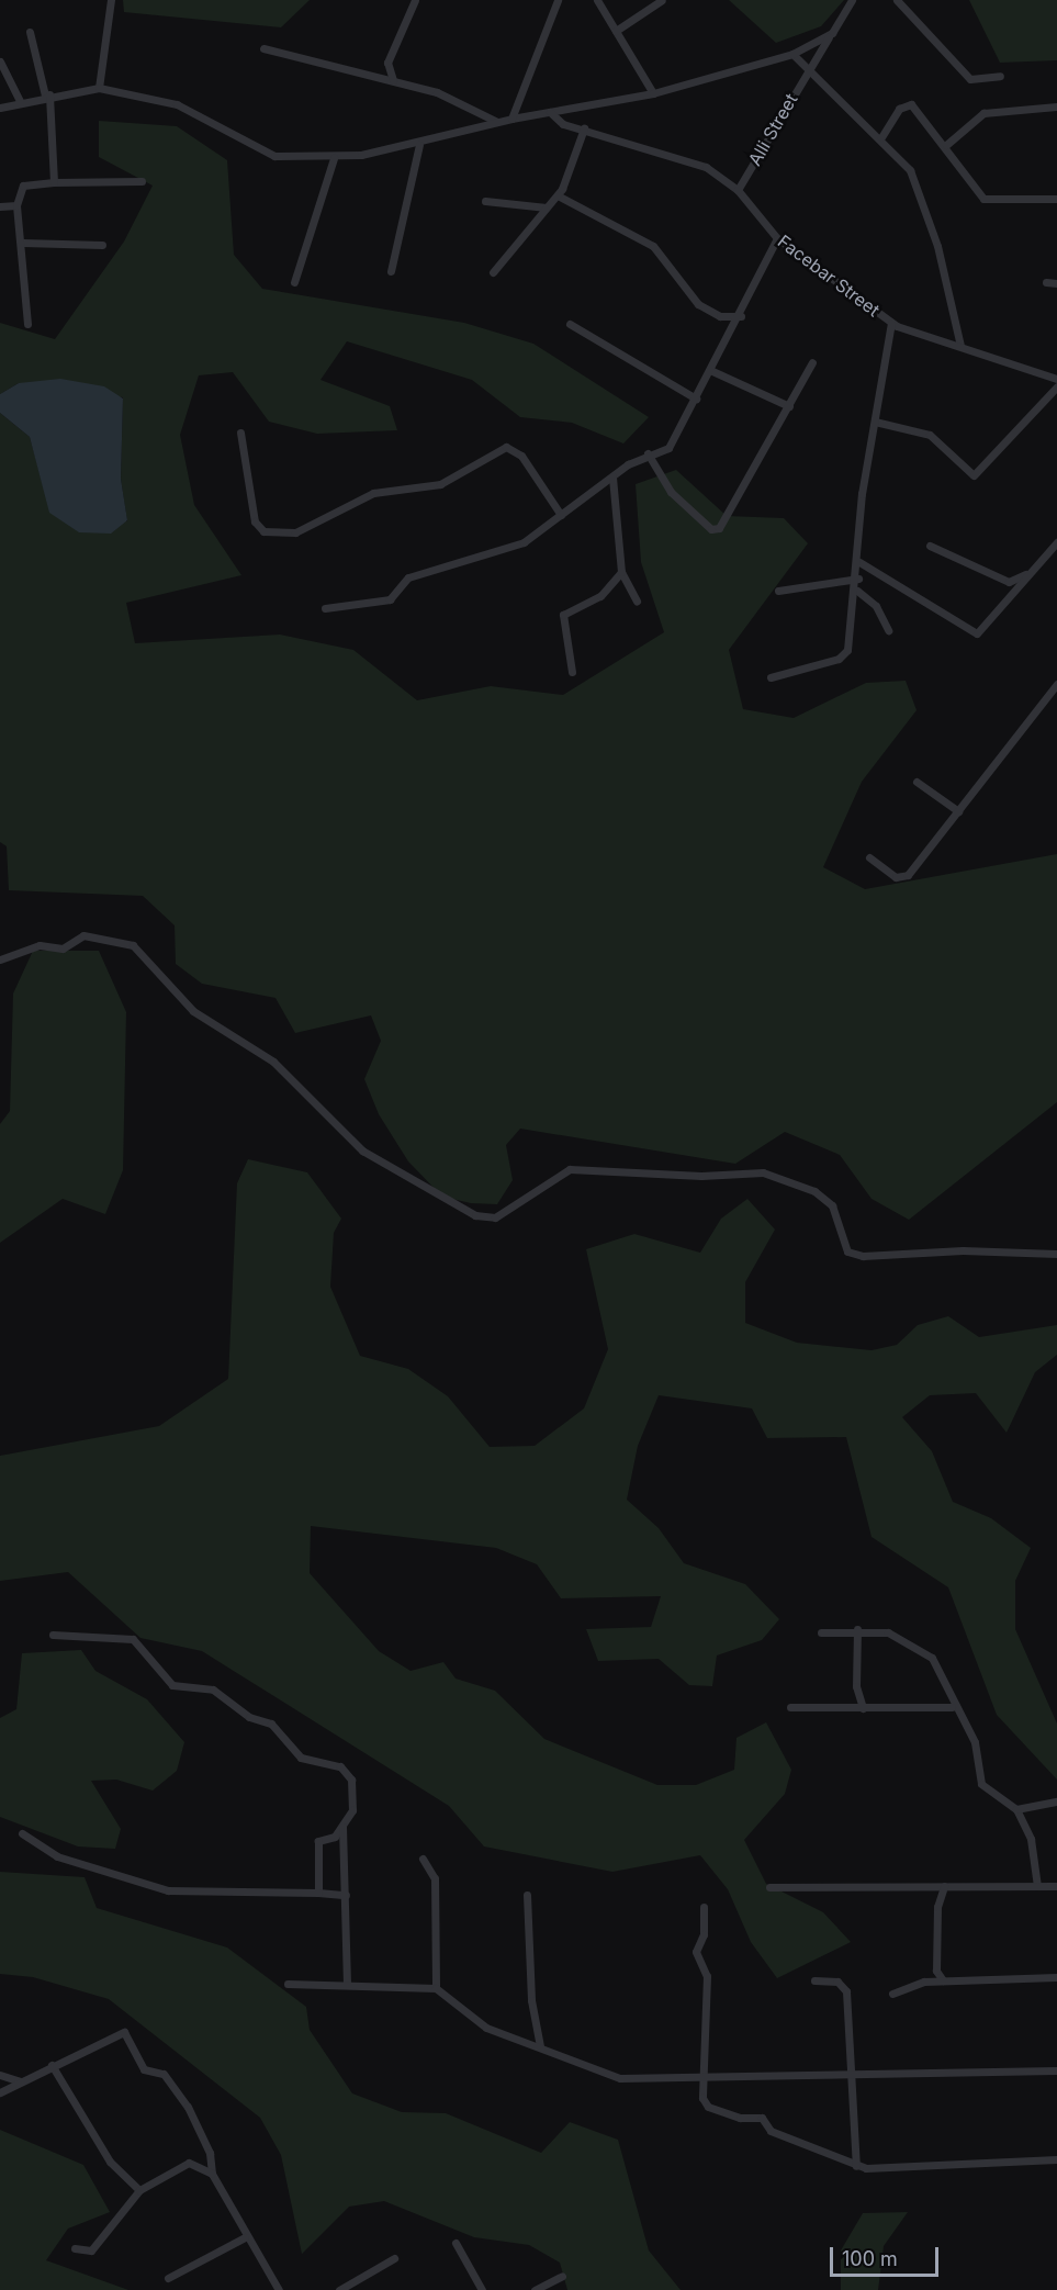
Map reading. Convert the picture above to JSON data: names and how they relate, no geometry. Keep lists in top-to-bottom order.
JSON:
{
  "streets": {
    "street": ["Alli Street", "Facebar Street"]
  },
  "crossings": [
    ["Alli Street", "Facebar Street"]
  ],
  "scale_bar": "100 m"
}
